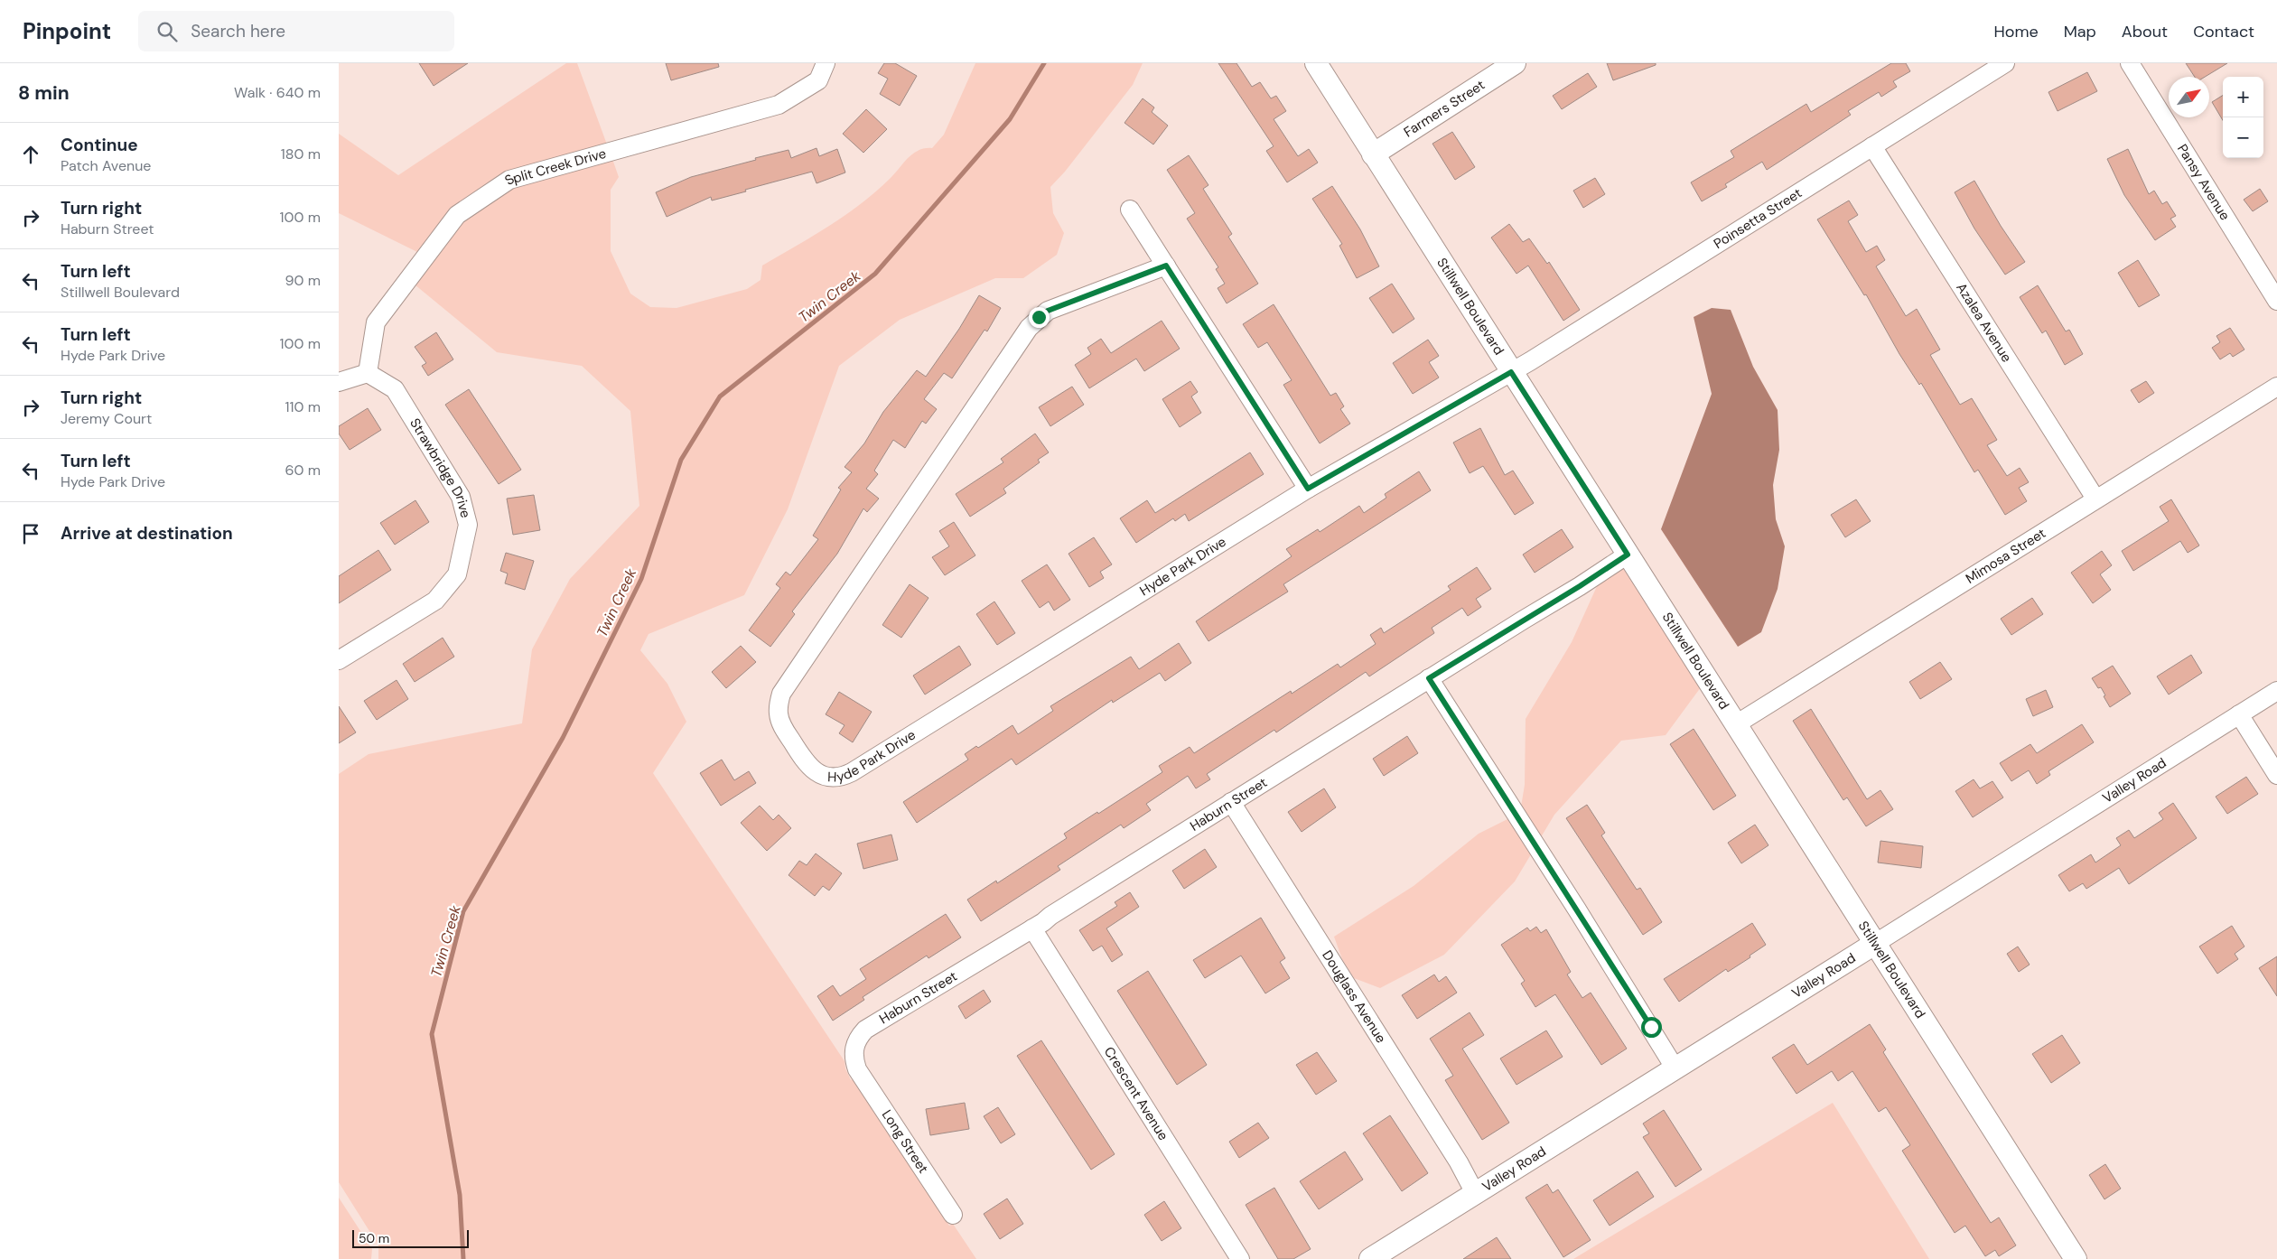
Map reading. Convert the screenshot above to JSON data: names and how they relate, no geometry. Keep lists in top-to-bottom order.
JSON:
{
  "streets": {
    "street": [
      "Farmers Street",
      "Split Creek Drive",
      "Pansy Avenue",
      "Poinsetta Street",
      "Stillwell Boulevard",
      "Azalea Avenue",
      "Strawbridge Drive",
      "Mimosa Street",
      "Hyde Park Drive",
      "Valley Road",
      "Haburn Street",
      "Douglass Avenue",
      "Crescent Avenue",
      "Long Street"
    ]
  },
  "crossings": [
    ["Farmers Street", "Stillwell Boulevard"],
    ["Split Creek Drive", "Strawbridge Drive"],
    ["Poinsetta Street", "Stillwell Boulevard"],
    ["Poinsetta Street", "Azalea Avenue"],
    ["Poinsetta Street", "Hyde Park Drive"],
    ["Stillwell Boulevard", "Mimosa Street"],
    ["Stillwell Boulevard", "Hyde Park Drive"],
    ["Stillwell Boulevard", "Valley Road"],
    ["Stillwell Boulevard", "Haburn Street"],
    ["Azalea Avenue", "Mimosa Street"],
    ["Valley Road", "Douglass Avenue"],
    ["Haburn Street", "Douglass Avenue"],
    ["Haburn Street", "Crescent Avenue"],
    ["Haburn Street", "Long Street"]
  ],
  "water": ["Twin Creek"],
  "scale_bar": "50 m",
  "north": "top right",
  "page": {
    "header": "Pinpoint",
    "search": "Search here",
    "nav": [
      "Home",
      "Map",
      "About",
      "Contact"
    ],
    "heading": ["8 min", "Walk · 640 m"],
    "map_buttons": ["+", "−"],
    "list": [
      ["Continue", "Patch Avenue", "180 m"],
      ["Turn right", "Haburn Street", "100 m"],
      ["Turn left", "Stillwell Boulevard", "90 m"],
      ["Turn left", "Hyde Park Drive", "100 m"],
      ["Turn right", "Jeremy Court", "110 m"],
      ["Turn left", "Hyde Park Drive", "60 m"],
      "Arrive at destination"
    ],
    "scale": "50 m"
  }
}
